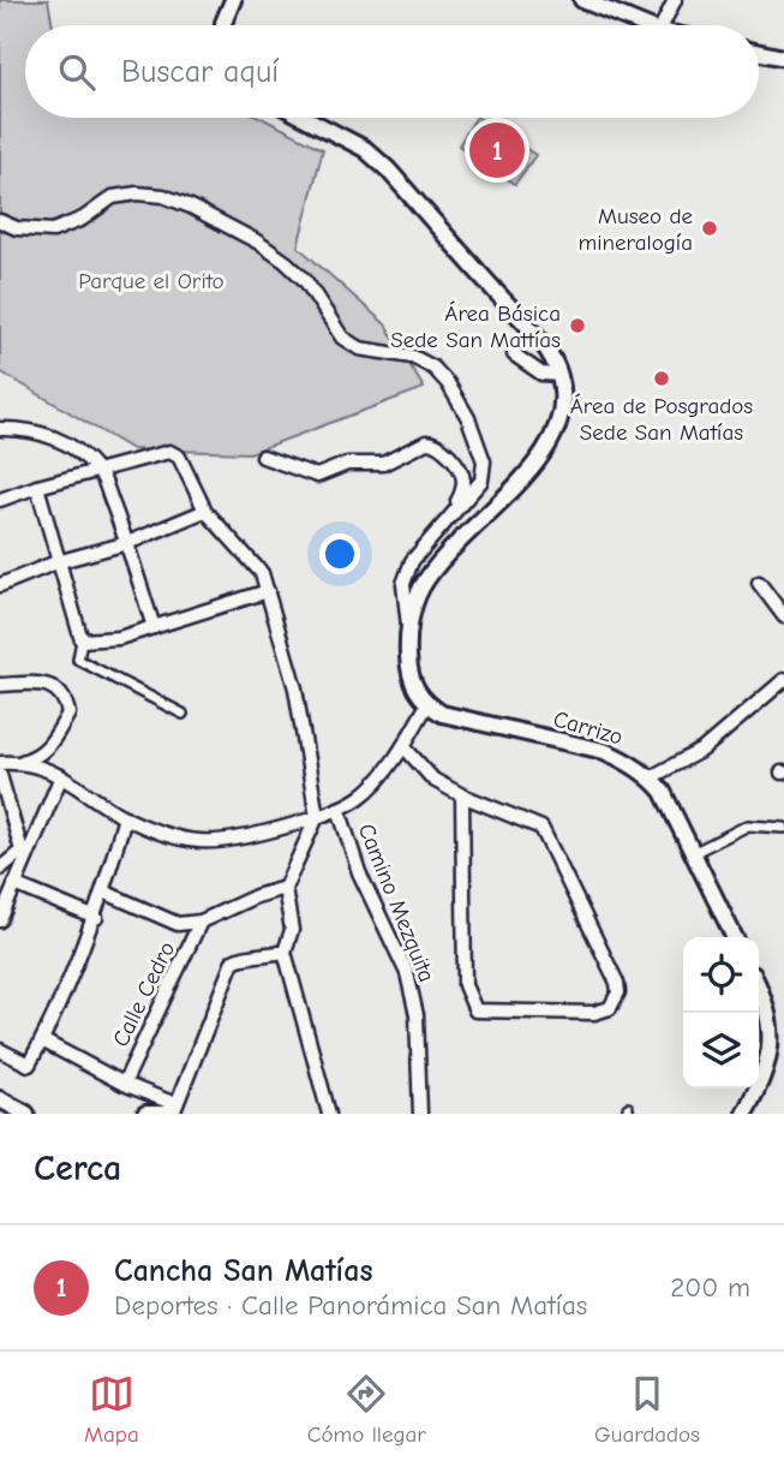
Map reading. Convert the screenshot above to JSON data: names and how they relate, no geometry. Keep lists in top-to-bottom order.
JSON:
{
  "streets": {
    "street": ["Carrizo", "Camino Mezquita", "Calle Cedro"]
  },
  "parks": ["Parque el Orito"],
  "places": ["Museo de mineralogía", "Área Básica Sede San Mattías", "Área de Posgrados Sede San Matías"],
  "page": {
    "search": "Buscar aquí",
    "pins": "1",
    "heading": "Cerca",
    "list": [
      {
        "mark": "1",
        "name": "Cancha San Matías",
        "note": "Deportes · Calle Panorámica San Matías",
        "value": "200 m"
      }
    ],
    "nav": ["Mapa", "Cómo llegar", "Guardados"]
  }
}
